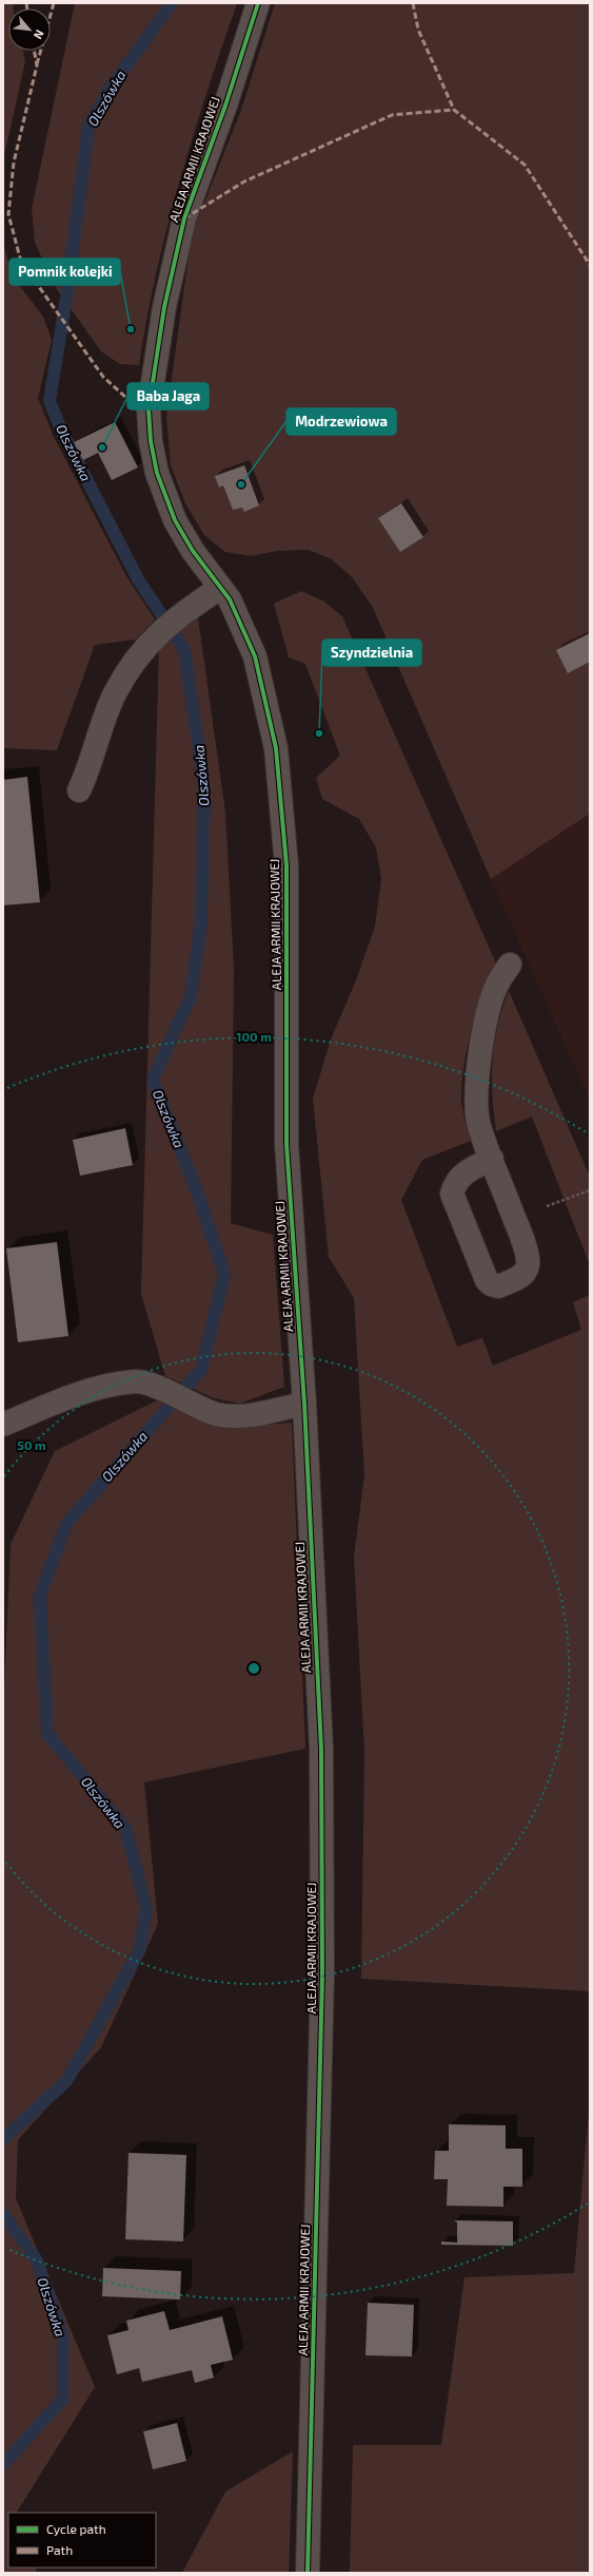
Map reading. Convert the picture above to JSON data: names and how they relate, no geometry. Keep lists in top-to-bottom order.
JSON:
{
  "streets": {
    "street": ["ALEJA ARMII KRAJOWEJ"]
  },
  "water": ["Olszówka"],
  "places": [
    "Pomnik kolejki",
    "Baba Jaga",
    "Modrzewiowa",
    "Szyndzielnia"
  ],
  "legend": ["Cycle path", "Path"],
  "north": "bottom right",
  "rings": ["100 m", "50 m"]
}
